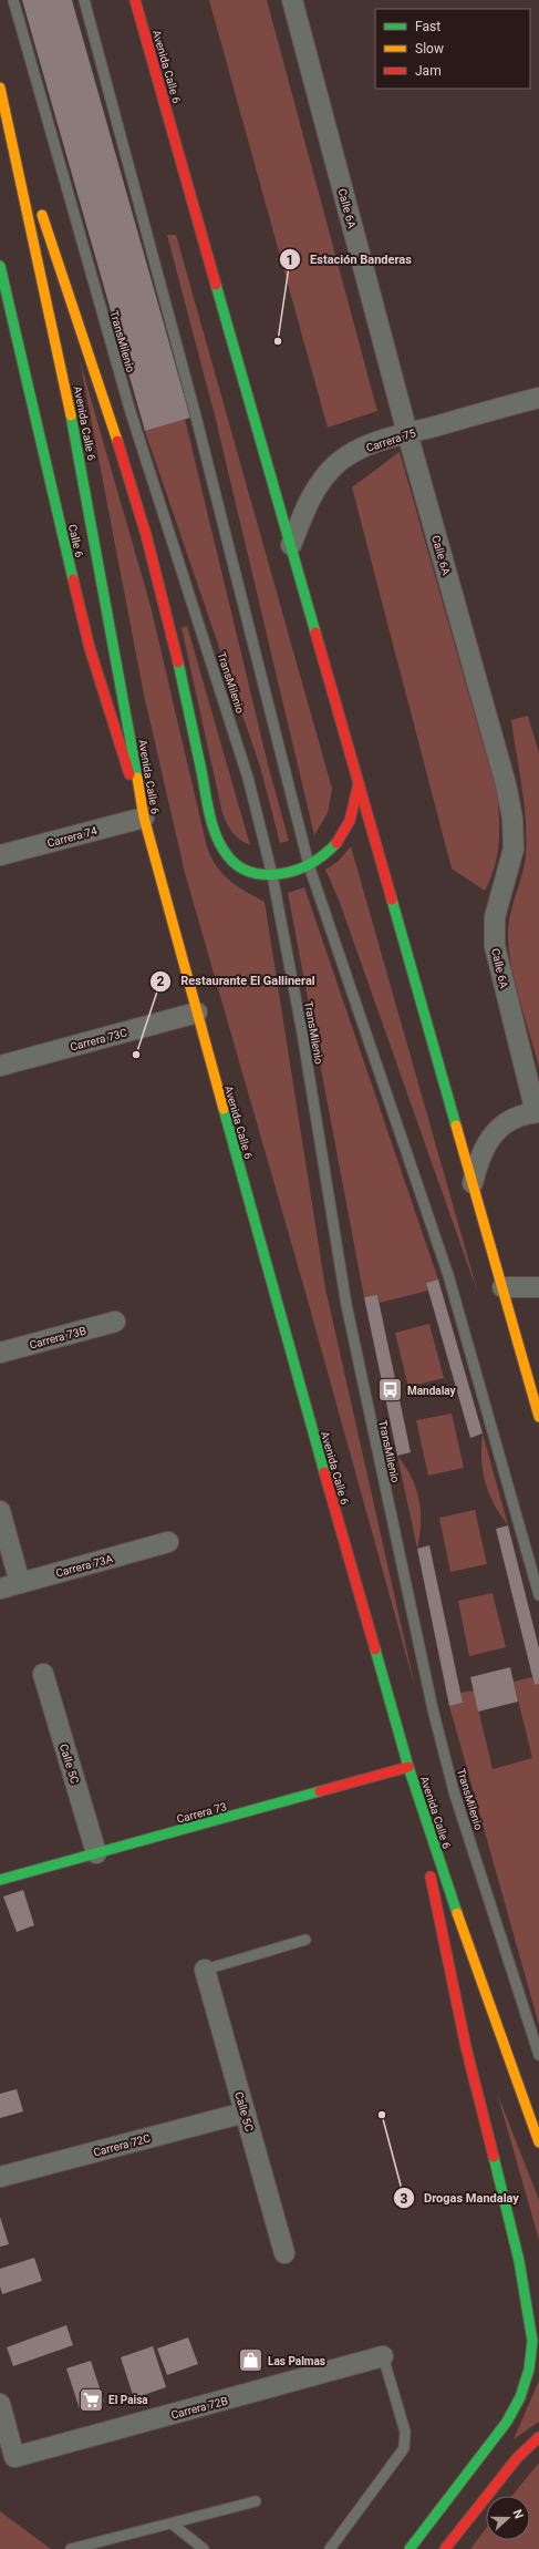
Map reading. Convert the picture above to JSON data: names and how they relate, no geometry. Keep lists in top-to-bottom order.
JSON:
{
  "streets": {
    "main road": ["Avenida Calle 6", "Calle 6", "Carrera 73"],
    "street": [
      "Calle 6A",
      "Carrera 75",
      "Carrera 74",
      "Carrera 73C",
      "Carrera 73B",
      "Carrera 73A",
      "Calle 5C",
      "Carrera 72C",
      "Carrera 72B"
    ],
    "lane": ["TransMilenio"]
  },
  "crossings": [
    ["Avenida Calle 6", "Carrera 75"],
    ["Avenida Calle 6", "Calle 6"],
    ["Avenida Calle 6", "Carrera 74"],
    ["Avenida Calle 6", "Carrera 73C"],
    ["Avenida Calle 6", "Carrera 73"],
    ["Calle 6A", "Carrera 75"],
    ["Calle 6", "Carrera 74"],
    ["Calle 5C", "Carrera 73"],
    ["Calle 5C", "Carrera 72C"]
  ],
  "places": {
    "other": ["Estación Banderas", "Restaurante El Gallineral", "Drogas Mandalay"],
    "bus stop": ["Mandalay"],
    "shop": ["Las Palmas"],
    "supermarket": ["El Paisa"]
  },
  "legend": ["Fast", "Slow", "Jam"],
  "north": "right"
}
